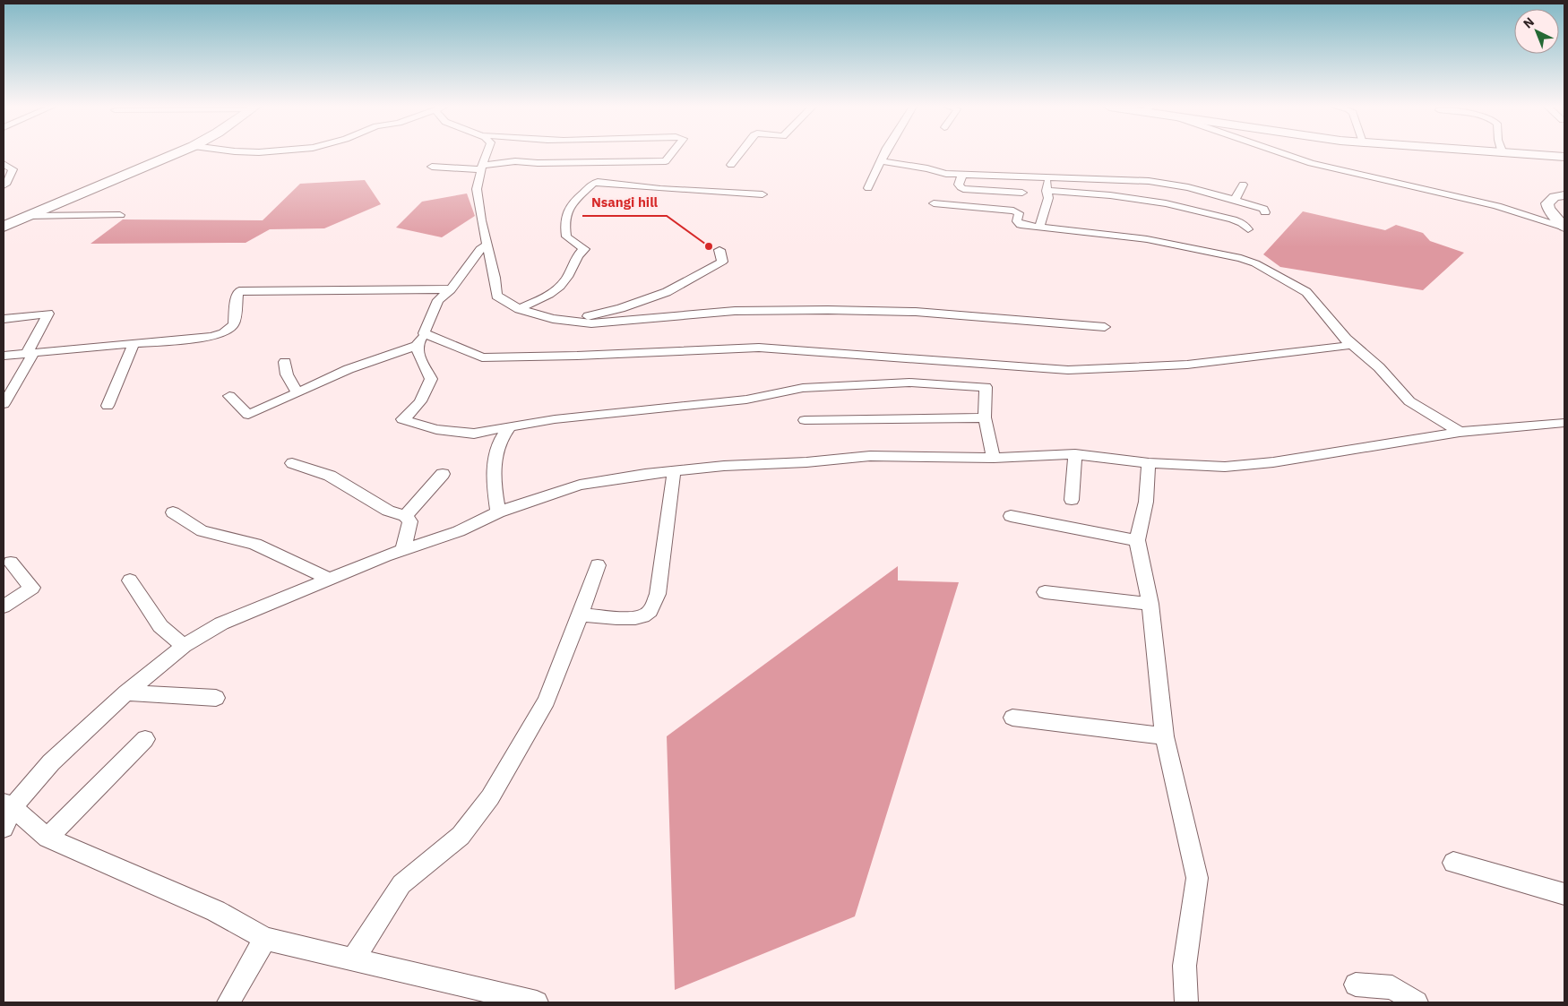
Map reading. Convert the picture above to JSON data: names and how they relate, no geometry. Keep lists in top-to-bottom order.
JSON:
{
  "places": ["Nsangi hill"],
  "north": "top left"
}
